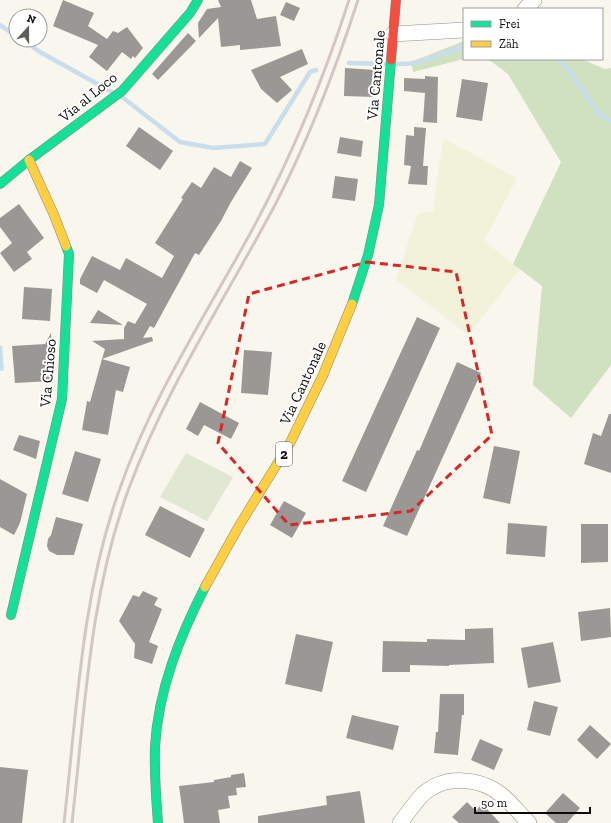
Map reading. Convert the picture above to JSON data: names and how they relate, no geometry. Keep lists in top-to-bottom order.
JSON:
{
  "streets": {
    "main road": [
      "Via Cantonale",
      "Via al Loco",
      "Via Chioso",
      "2"
    ]
  },
  "crossings": [
    ["Via al Loco", "Via Chioso"]
  ],
  "legend": ["Frei", "Zäh"],
  "scale_bar": "50 m",
  "north": "top"
}
